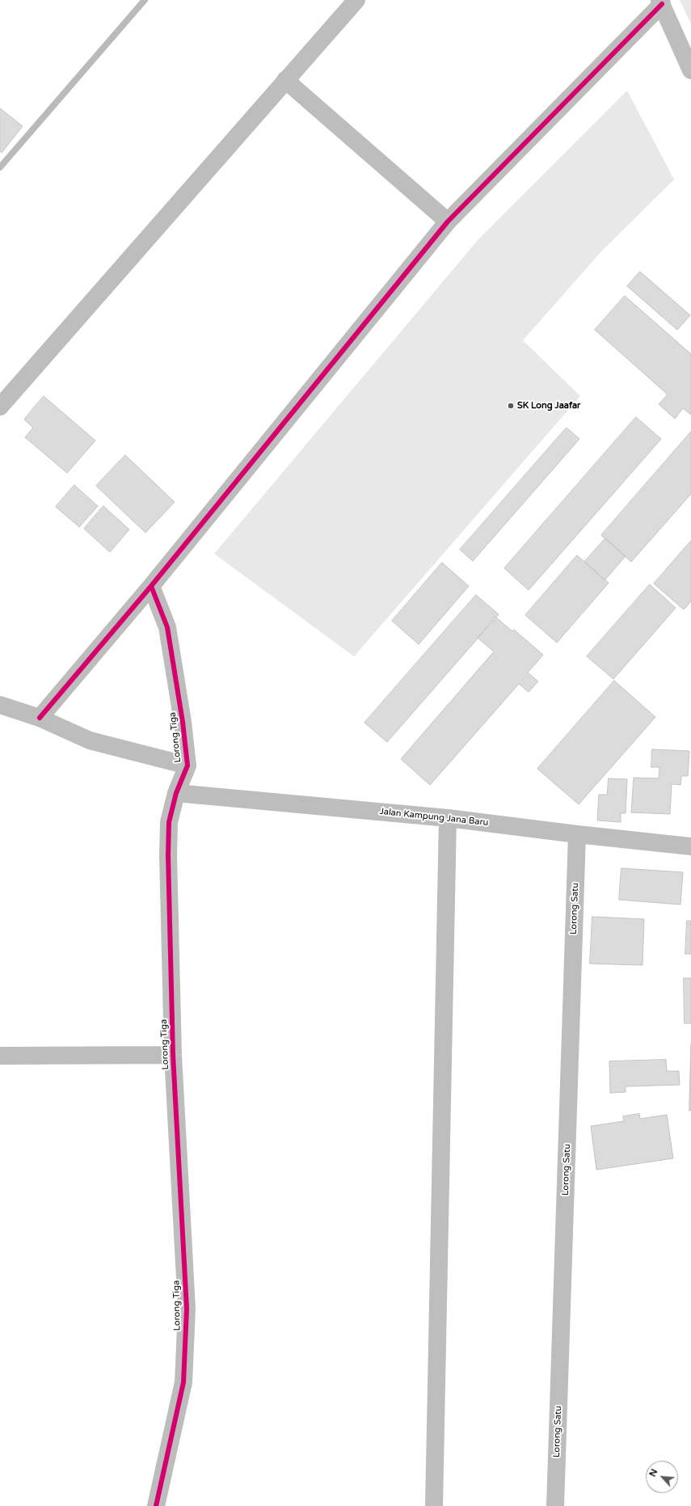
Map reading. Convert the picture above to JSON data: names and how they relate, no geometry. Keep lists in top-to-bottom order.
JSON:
{
  "streets": {
    "street": ["Lorong Tiga", "Jalan Kampung Jana Baru", "Lorong Satu"]
  },
  "crossings": [
    ["Lorong Tiga", "Jalan Kampung Jana Baru"],
    ["Jalan Kampung Jana Baru", "Lorong Satu"]
  ],
  "places": ["SK Long Jaafar"],
  "north": "top left"
}
